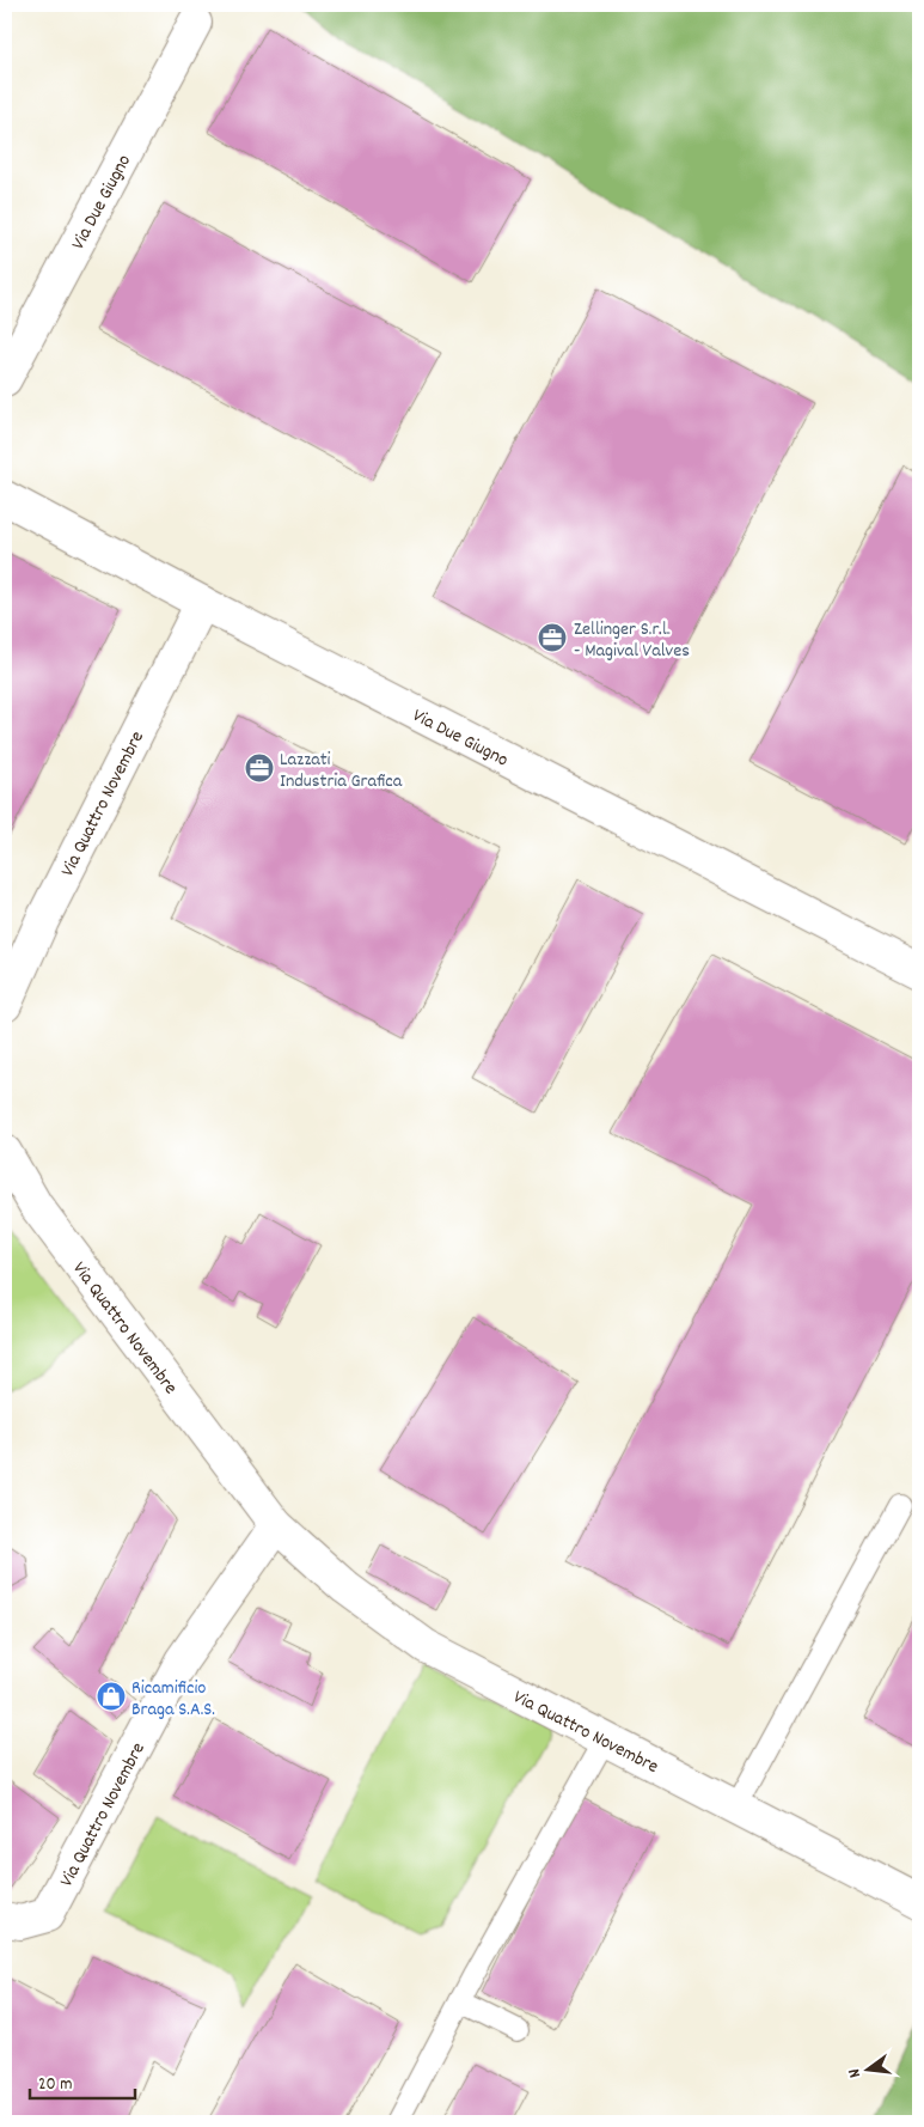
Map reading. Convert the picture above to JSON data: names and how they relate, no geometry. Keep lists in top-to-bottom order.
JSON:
{
  "streets": {
    "street": ["Via Due Giugno", "Via Quattro Novembre"]
  },
  "crossings": [
    ["Via Due Giugno", "Via Quattro Novembre"]
  ],
  "places": {
    "office": ["Zellinger S.r.l. - Magival Valves", "Lazzati Industria Grafica"],
    "shop": ["Ricamificio Braga S.A.S."]
  },
  "scale_bar": "20 m",
  "north": "left"
}
